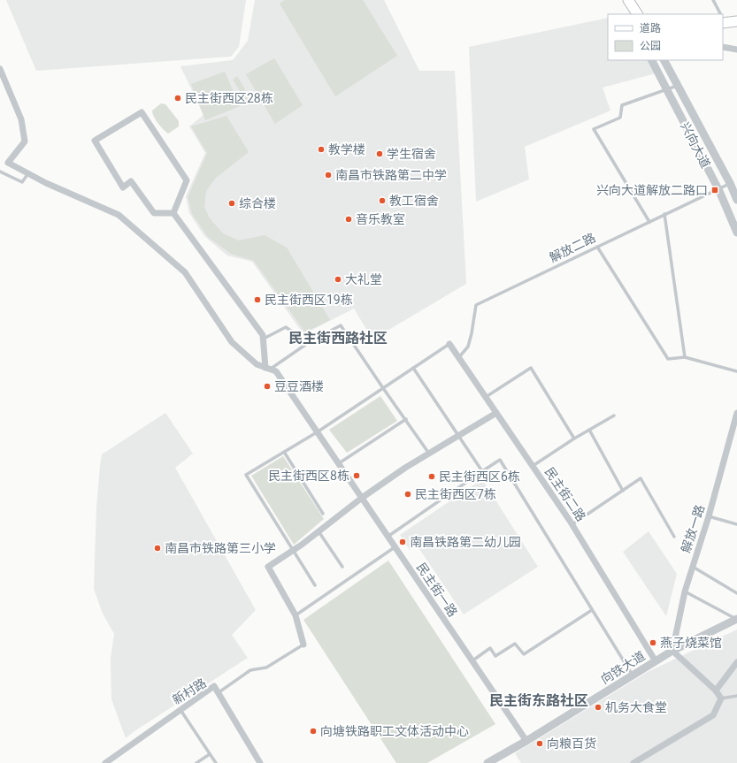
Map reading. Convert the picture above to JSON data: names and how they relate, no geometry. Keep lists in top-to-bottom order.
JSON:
{
  "streets": {
    "street": [
      "兴向大道",
      "民主街二路",
      "解放一路",
      "民主街一路",
      "向铁大道",
      "新村路"
    ],
    "lane": ["解放二路"]
  },
  "crossings": [
    ["兴向大道", "解放二路"],
    ["解放二路", "民主街二路"],
    ["民主街二路", "向铁大道"],
    ["解放一路", "向铁大道"],
    ["民主街一路", "向铁大道"]
  ],
  "districts": ["民主街西路社区", "民主街东路社区"],
  "places": {
    "other": [
      "民主街西区28栋",
      "教学楼",
      "学生宿舍",
      "南昌市铁路第二中学",
      "教工宿舍",
      "综合楼",
      "音乐教室",
      "大礼堂",
      "民主街西区19栋",
      "豆豆酒楼",
      "民主街西区8栋",
      "民主街西区6栋",
      "民主街西区7栋",
      "南昌铁路第二幼儿园",
      "南昌市铁路第三小学",
      "燕子烧菜馆",
      "机务大食堂",
      "向塘铁路职工文体活动中心",
      "向粮百货"
    ],
    "transit": ["兴向大道解放二路口"]
  },
  "legend": ["道路", "公园"]
}
